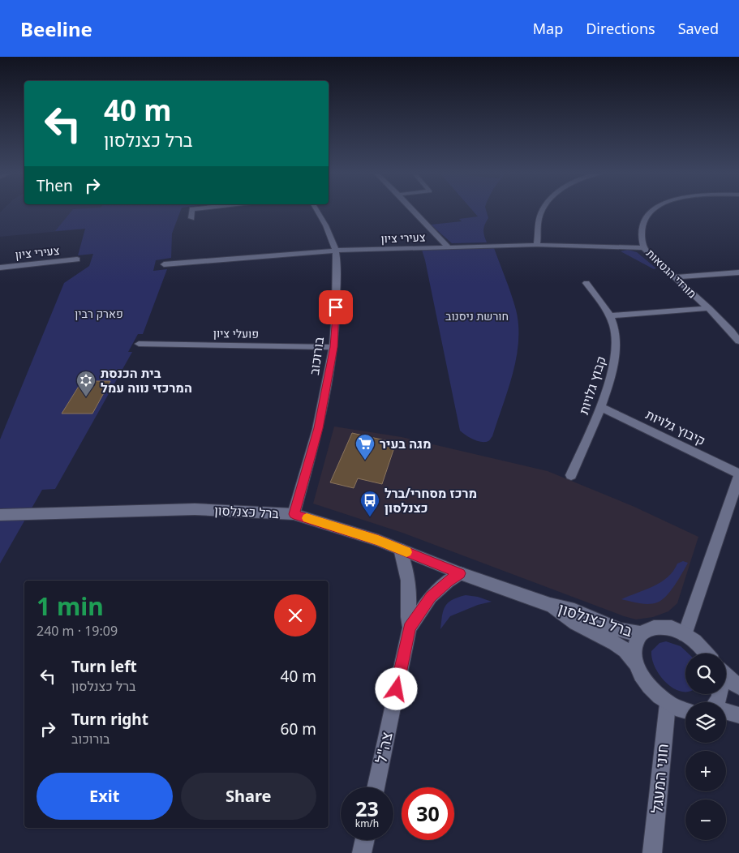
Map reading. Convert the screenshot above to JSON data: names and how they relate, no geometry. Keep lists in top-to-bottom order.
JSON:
{
  "streets": {
    "street": [
      "צעירי ציון",
      "מורדי הגטאות",
      "פועלי ציון",
      "בורוכוב",
      "קבוץ גלויות",
      "קיבוץ גלויות",
      "ברל כצנלסון",
      "צה\"ל",
      "חוני המעגל"
    ]
  },
  "crossings": [
    ["צעירי ציון", "מורדי הגטאות"],
    ["צעירי ציון", "בורוכוב"],
    ["פועלי ציון", "בורוכוב"],
    ["בורוכוב", "ברל כצנלסון"],
    ["קבוץ גלויות", "קיבוץ גלויות"],
    ["ברל כצנלסון", "צה\"ל"],
    ["ברל כצנלסון", "חוני המעגל"]
  ],
  "parks": ["פארק רבין", "חורשת ניסנוב"],
  "places": {
    "synagogue": ["בית הכנסת המרכזי נווה עמל"],
    "supermarket": ["מגה בעיר"],
    "bus stop": ["מרכז מסחרי/ברל כצנלסון"]
  },
  "page": {
    "header": "Beeline",
    "nav": ["Map", "Directions", "Saved"],
    "turn": ["40 m", "ברל כצנלסון"],
    "then": "Then",
    "heading": ["1 min", "240 m · 19:09"],
    "list": [
      {
        "name": "Turn left",
        "note": "ברל כצנלסון",
        "value": "40 m"
      },
      {
        "name": "Turn right",
        "note": "בורוכוב",
        "value": "60 m"
      }
    ],
    "map_buttons": ["+", "−"],
    "buttons": ["Exit", "Share"],
    "speed": "23 km/h",
    "limit": "30"
  }
}
